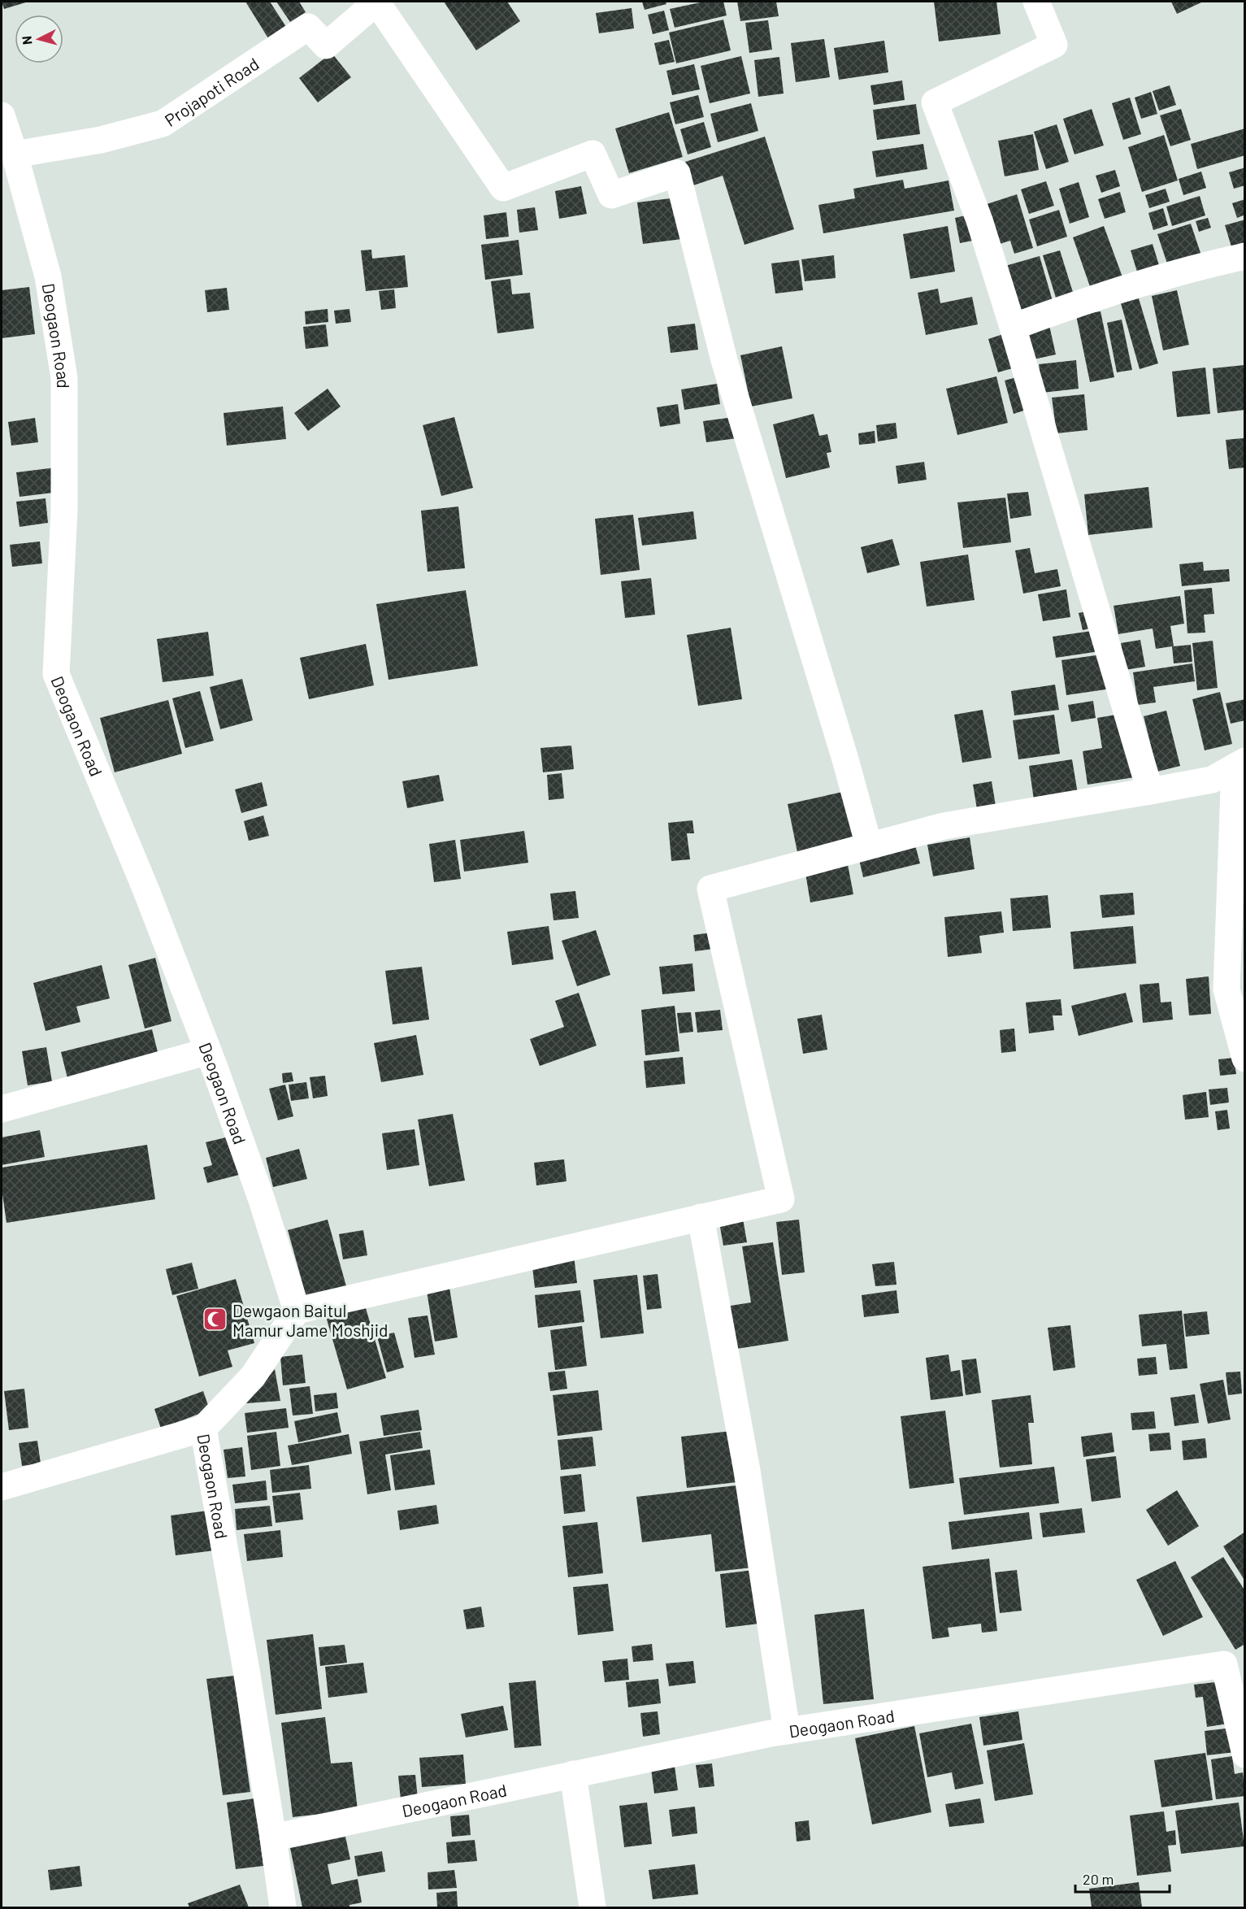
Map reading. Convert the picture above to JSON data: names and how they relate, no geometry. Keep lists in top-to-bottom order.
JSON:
{
  "streets": {
    "street": ["Projapoti Road", "Deogaon Road"]
  },
  "crossings": [
    ["Projapoti Road", "Deogaon Road"]
  ],
  "places": {
    "mosque": ["Dewgaon Baitul Mamur Jame Moshjid"]
  },
  "scale_bar": "20 m",
  "north": "left"
}
